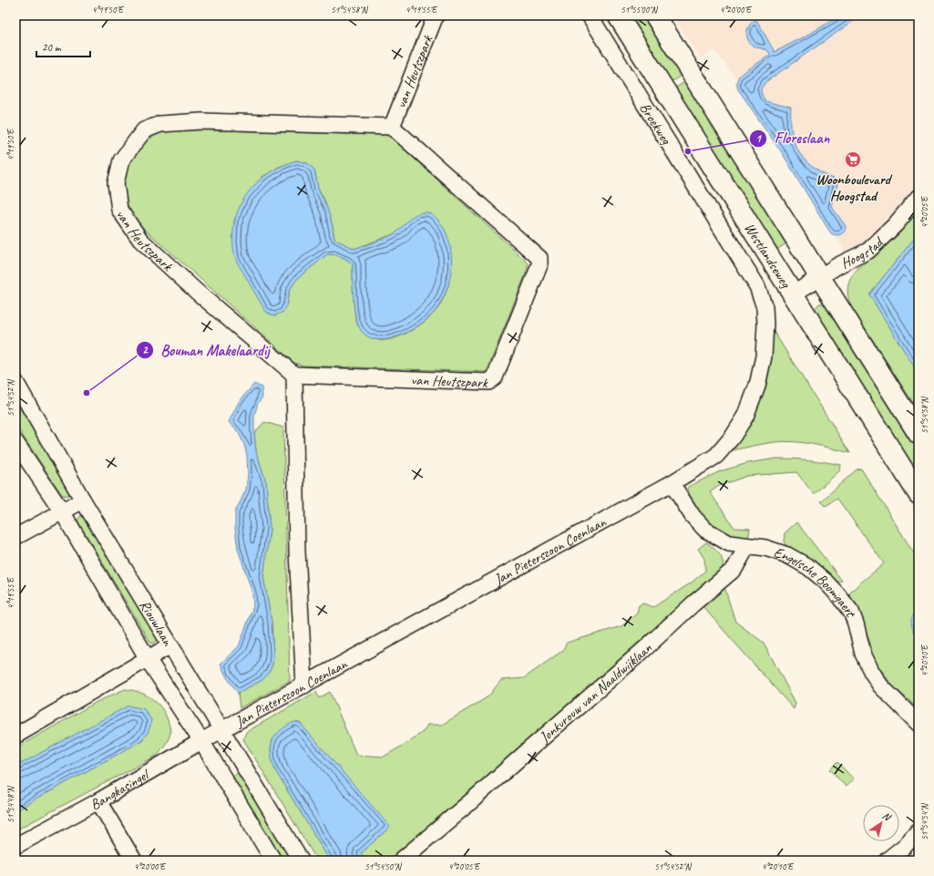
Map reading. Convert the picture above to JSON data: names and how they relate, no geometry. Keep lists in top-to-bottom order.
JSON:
{
  "streets": {
    "main road": ["Westlandseweg"],
    "street": [
      "van Heutszpark",
      "Broekweg",
      "Hoogstad",
      "Jan Pieterszoon Coenlaan",
      "Engelsche Boomgaert",
      "Riouwlaan",
      "Jonkvrouw van Naaldwijklaan",
      "Bangkasingel"
    ]
  },
  "crossings": [
    ["Broekweg", "Jan Pieterszoon Coenlaan"],
    ["Hoogstad", "Westlandseweg"],
    ["Jan Pieterszoon Coenlaan", "Engelsche Boomgaert"],
    ["Jan Pieterszoon Coenlaan", "Riouwlaan"],
    ["Jan Pieterszoon Coenlaan", "Bangkasingel"],
    ["Engelsche Boomgaert", "Jonkvrouw van Naaldwijklaan"],
    ["Riouwlaan", "Bangkasingel"]
  ],
  "places": {
    "other": ["Floreslaan", "Bouman Makelaardij"],
    "supermarket": ["Woonboulevard Hoogstad"]
  },
  "scale_bar": "20 m",
  "north": "top right",
  "coordinates": [
    "4°19'50\"E",
    "51°54'58\"N",
    "4°19'55\"E",
    "51°55'00\"N",
    "4°20'00\"E",
    "4°20'05\"E",
    "51°54'52\"N",
    "4°20'10\"E",
    "51°54'48\"N",
    "51°54'54\"N",
    "51°54'50\"N"
  ]
}
